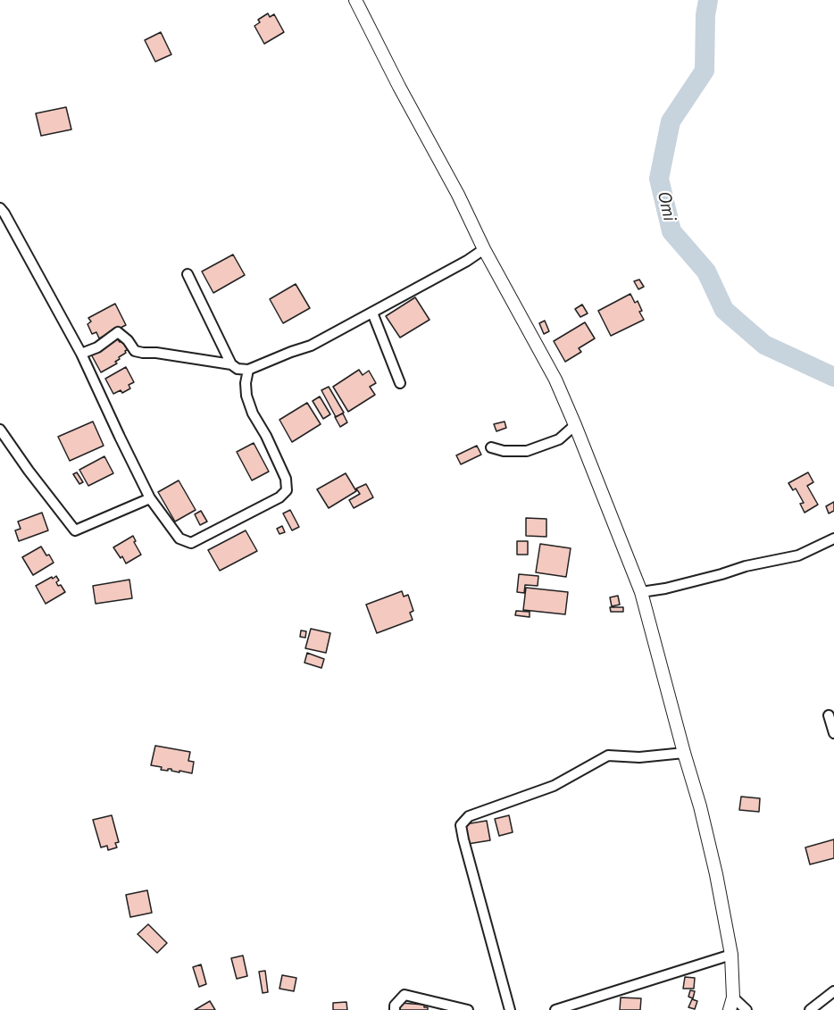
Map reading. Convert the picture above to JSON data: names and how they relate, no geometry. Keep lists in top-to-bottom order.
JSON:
{
  "water": ["Omi"]
}
